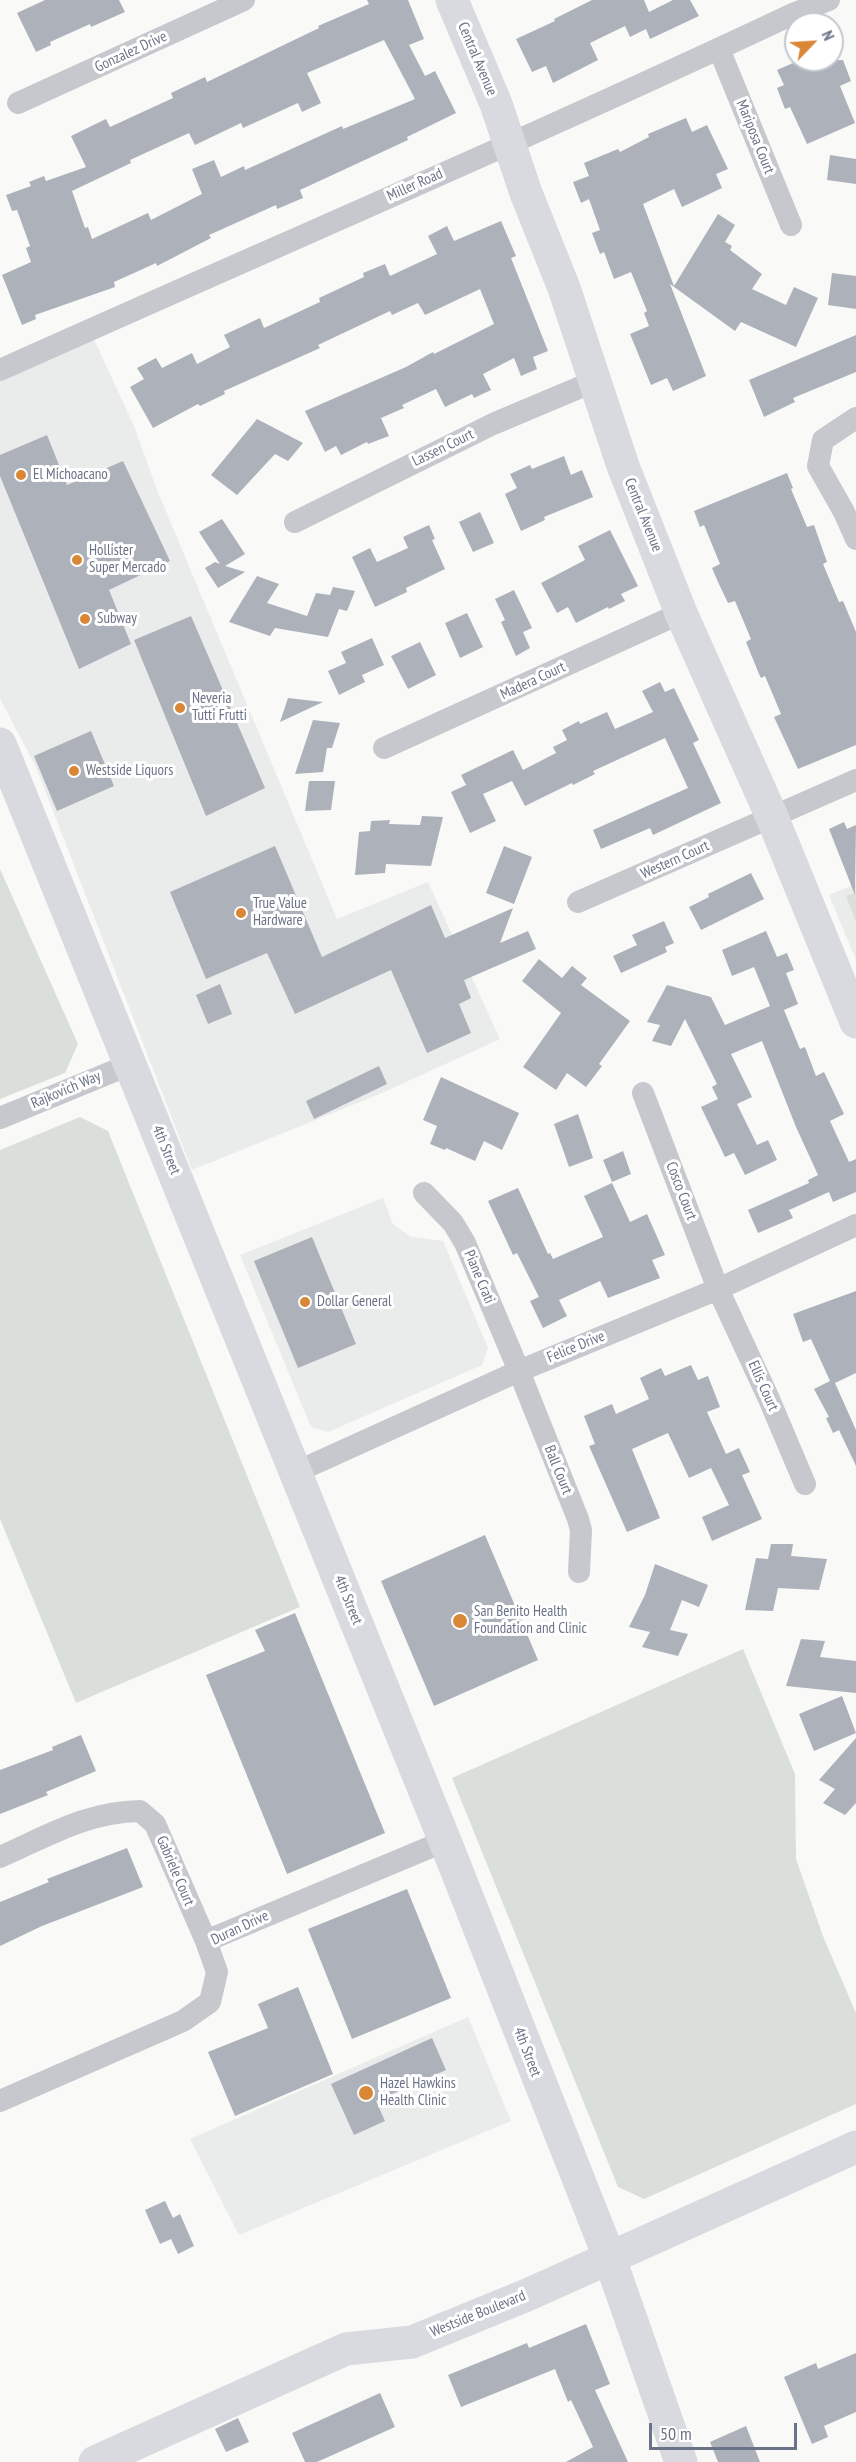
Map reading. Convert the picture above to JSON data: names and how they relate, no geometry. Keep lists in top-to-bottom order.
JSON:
{
  "streets": {
    "street": [
      "Gonzalez Drive",
      "Central Avenue",
      "Mariposa Court",
      "Miller Road",
      "Lassen Court",
      "Madera Court",
      "Western Court",
      "Rajkovich Way",
      "4th Street",
      "Cosco Court",
      "Piane Crati",
      "Felice Drive",
      "Ellis Court",
      "Ball Court",
      "Gabriele Court",
      "Duran Drive",
      "Westside Boulevard"
    ]
  },
  "crossings": [
    ["Central Avenue", "Miller Road"],
    ["Central Avenue", "Lassen Court"],
    ["Central Avenue", "Madera Court"],
    ["Central Avenue", "Western Court"],
    ["Mariposa Court", "Miller Road"],
    ["Rajkovich Way", "4th Street"],
    ["4th Street", "Felice Drive"],
    ["4th Street", "Duran Drive"],
    ["4th Street", "Westside Boulevard"],
    ["Cosco Court", "Felice Drive"],
    ["Cosco Court", "Ellis Court"],
    ["Piane Crati", "Felice Drive"],
    ["Piane Crati", "Ball Court"],
    ["Felice Drive", "Ellis Court"],
    ["Felice Drive", "Ball Court"],
    ["Gabriele Court", "Duran Drive"]
  ],
  "places": [
    "El Michoacano",
    "Hollister Super Mercado",
    "Subway",
    "Neveria Tutti Frutti",
    "Westside Liquors",
    "True Value Hardware",
    "Dollar General",
    "San Benito Health Foundation and Clinic",
    "Hazel Hawkins Health Clinic"
  ],
  "scale_bar": "50 m",
  "north": "top right"
}
